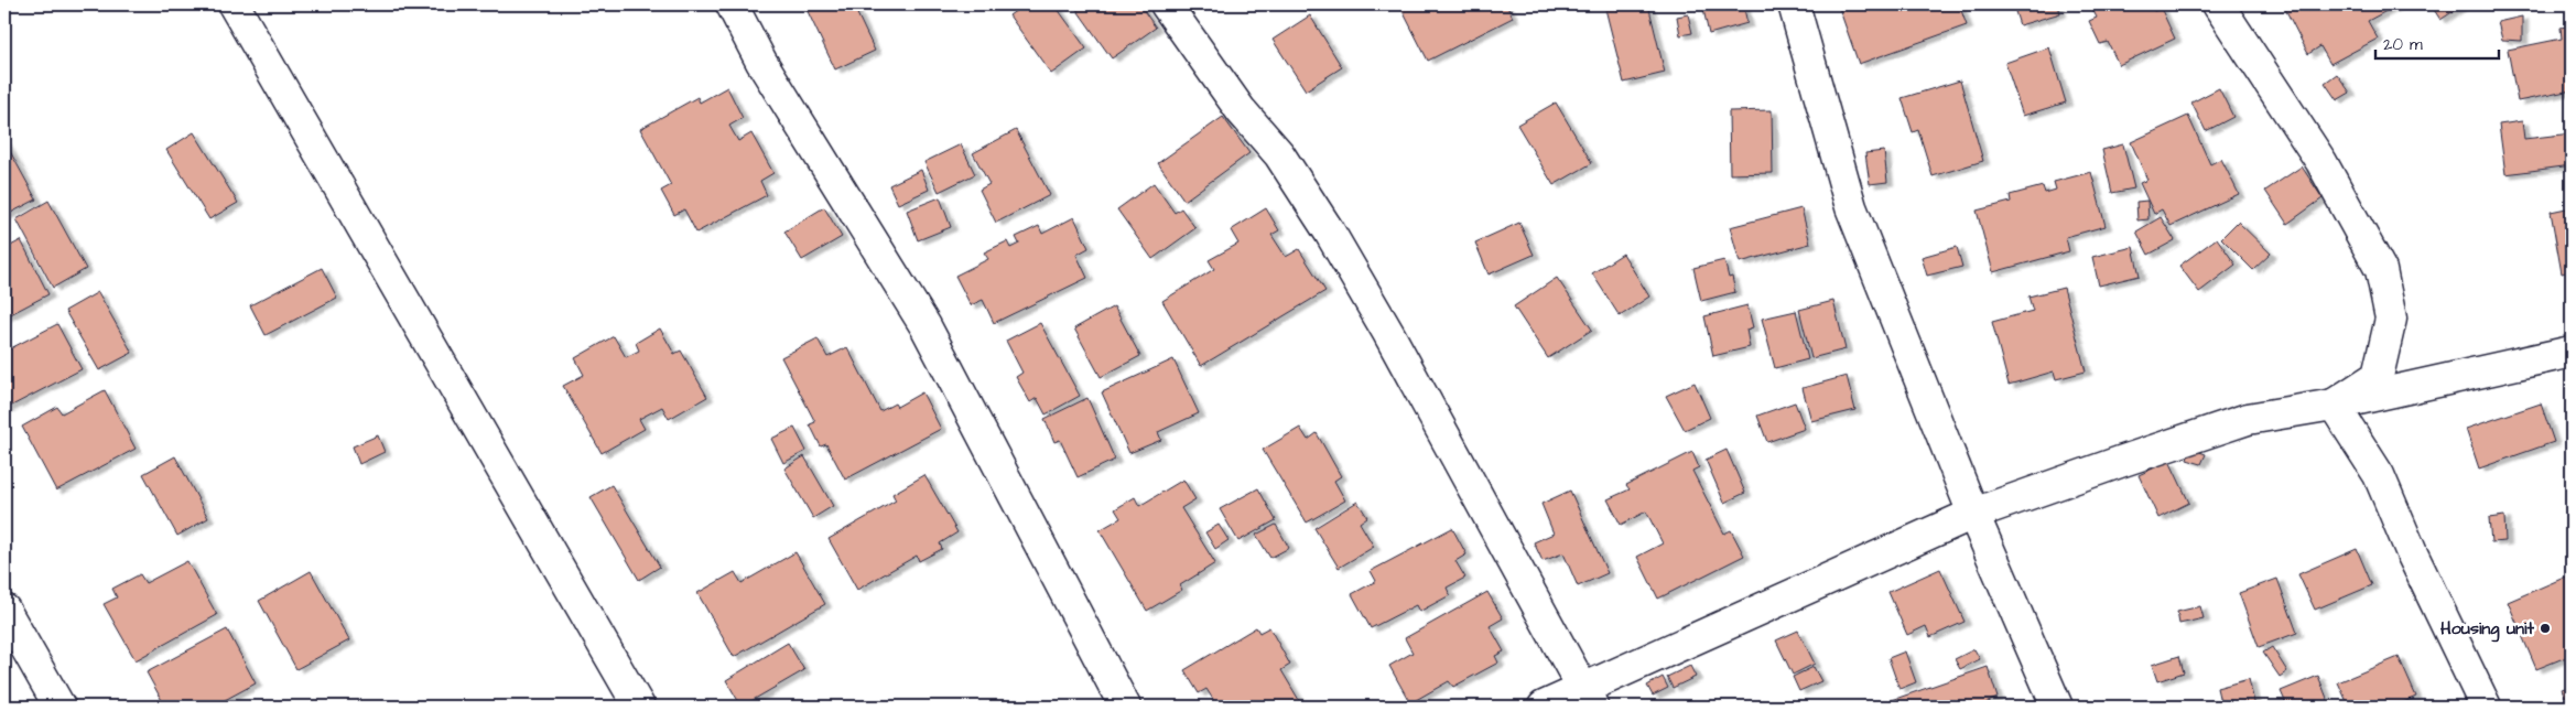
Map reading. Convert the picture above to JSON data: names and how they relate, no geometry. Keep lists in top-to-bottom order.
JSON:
{
  "places": ["Housing unit"],
  "scale_bar": "20 m"
}
